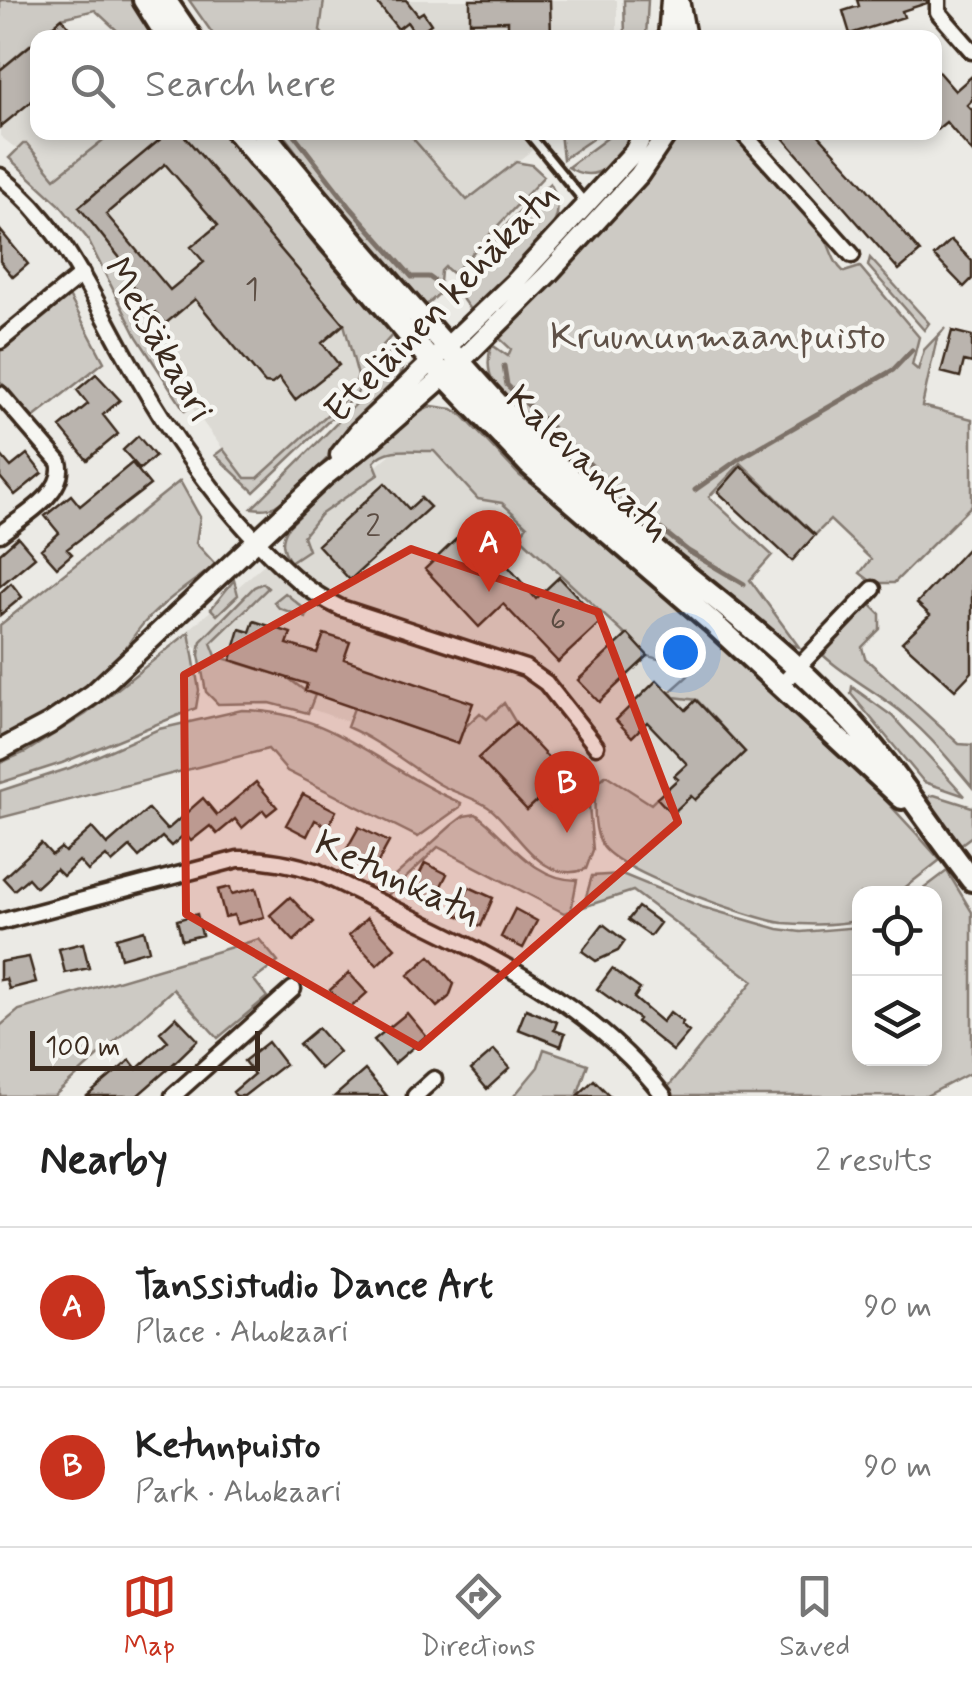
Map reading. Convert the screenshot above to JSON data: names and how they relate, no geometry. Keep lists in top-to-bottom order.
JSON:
{
  "streets": {
    "main road": ["Kalevankatu"],
    "street": ["Eteläinen kehäkatu", "Metsäkaari", "Ketunkatu"]
  },
  "crossings": [
    ["Eteläinen kehäkatu", "Metsäkaari"],
    ["Eteläinen kehäkatu", "Kalevankatu"]
  ],
  "parks": ["Kruununmaanpuisto"],
  "house_numbers": ["1", "2", "6"],
  "scale_bar": "100 m",
  "page": {
    "search": "Search here",
    "pins": ["A", "B"],
    "scale": "100 m",
    "heading": ["Nearby", "2 results"],
    "list": [
      {
        "mark": "A",
        "name": "Tanssistudio Dance Art",
        "note": "Place · Ahokaari",
        "value": "90 m"
      },
      {
        "mark": "B",
        "name": "Ketunpuisto",
        "note": "Park · Ahokaari",
        "value": "90 m"
      }
    ],
    "nav": ["Map", "Directions", "Saved"]
  }
}
